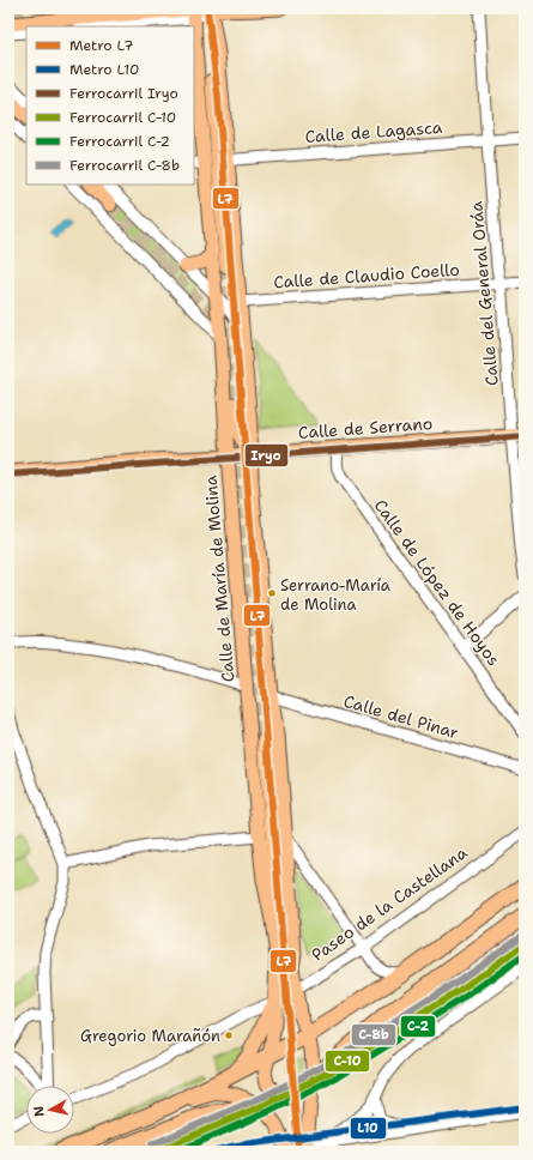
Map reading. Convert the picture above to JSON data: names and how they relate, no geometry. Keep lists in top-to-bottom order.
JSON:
{
  "streets": {
    "main road": ["Calle de Serrano", "Calle de María de Molina"],
    "street": [
      "Calle de Lagasca",
      "Calle de Claudio Coello",
      "Calle del General Oráa",
      "Calle de López de Hoyos",
      "Calle del Pinar",
      "Paseo de la Castellana"
    ]
  },
  "crossings": [
    ["Calle de Lagasca", "Calle del General Oráa"],
    ["Calle de Claudio Coello", "Calle del General Oráa"],
    ["Calle del General Oráa", "Calle de Serrano"],
    ["Calle de Serrano", "Calle de María de Molina"],
    ["Calle de Serrano", "Calle de López de Hoyos"],
    ["Calle de María de Molina", "Paseo de la Castellana"]
  ],
  "places": ["Serrano-María de Molina", "Gregorio Marañón"],
  "lines": [
    "metro line L7",
    "rail line Iryo",
    "rail line C-8b",
    "rail line C-10",
    "rail line C-2",
    "metro line L10"
  ],
  "legend": [
    "Metro L7",
    "Metro L10",
    "Ferrocarril Iryo",
    "Ferrocarril C-10",
    "Ferrocarril C-2",
    "Ferrocarril C-8b"
  ],
  "north": "left"
}
